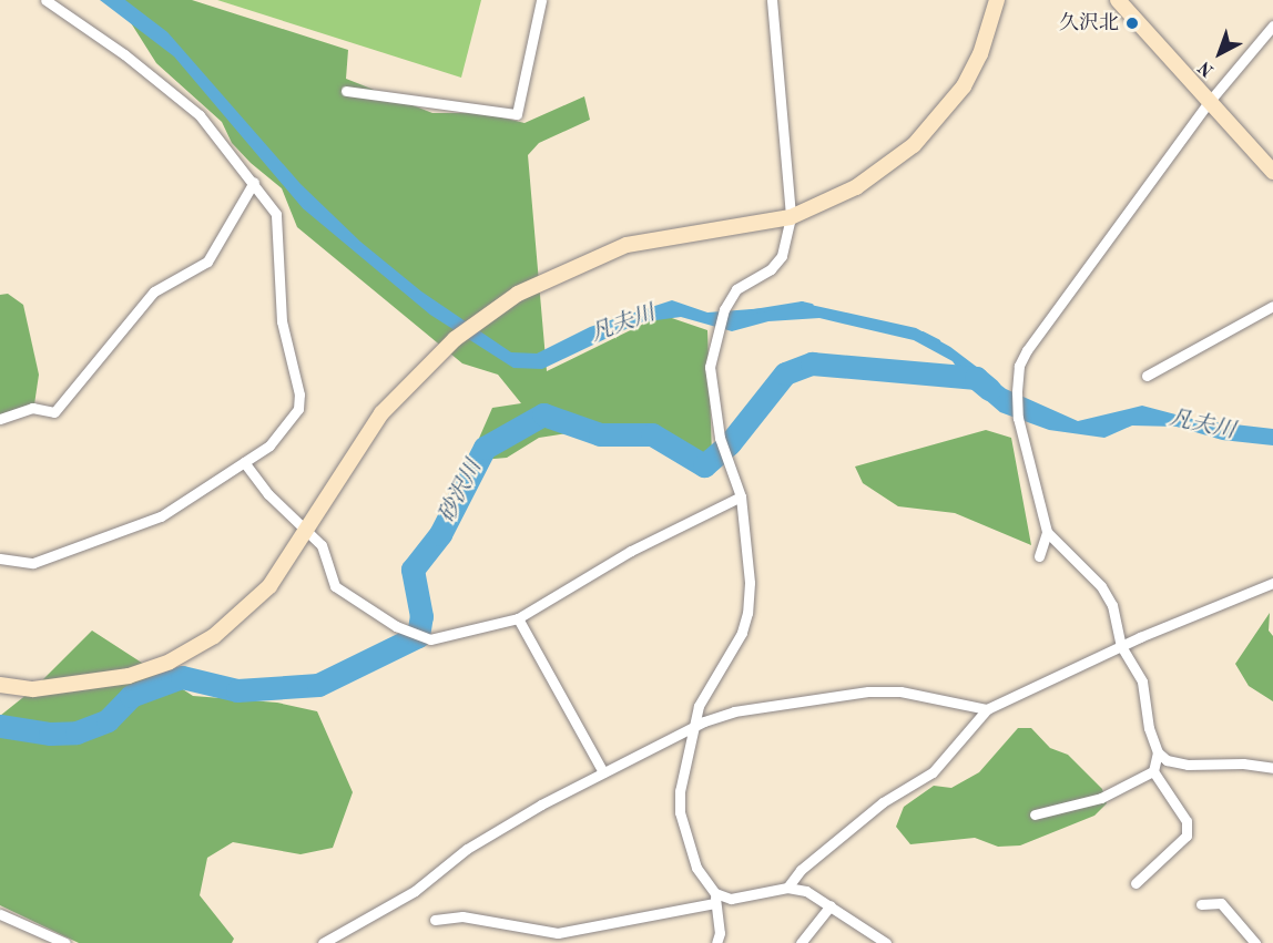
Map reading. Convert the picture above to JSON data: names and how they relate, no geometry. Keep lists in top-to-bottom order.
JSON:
{
  "water": ["凡夫川", "砂沢川"],
  "places": ["久沢北"],
  "north": "bottom left"
}
